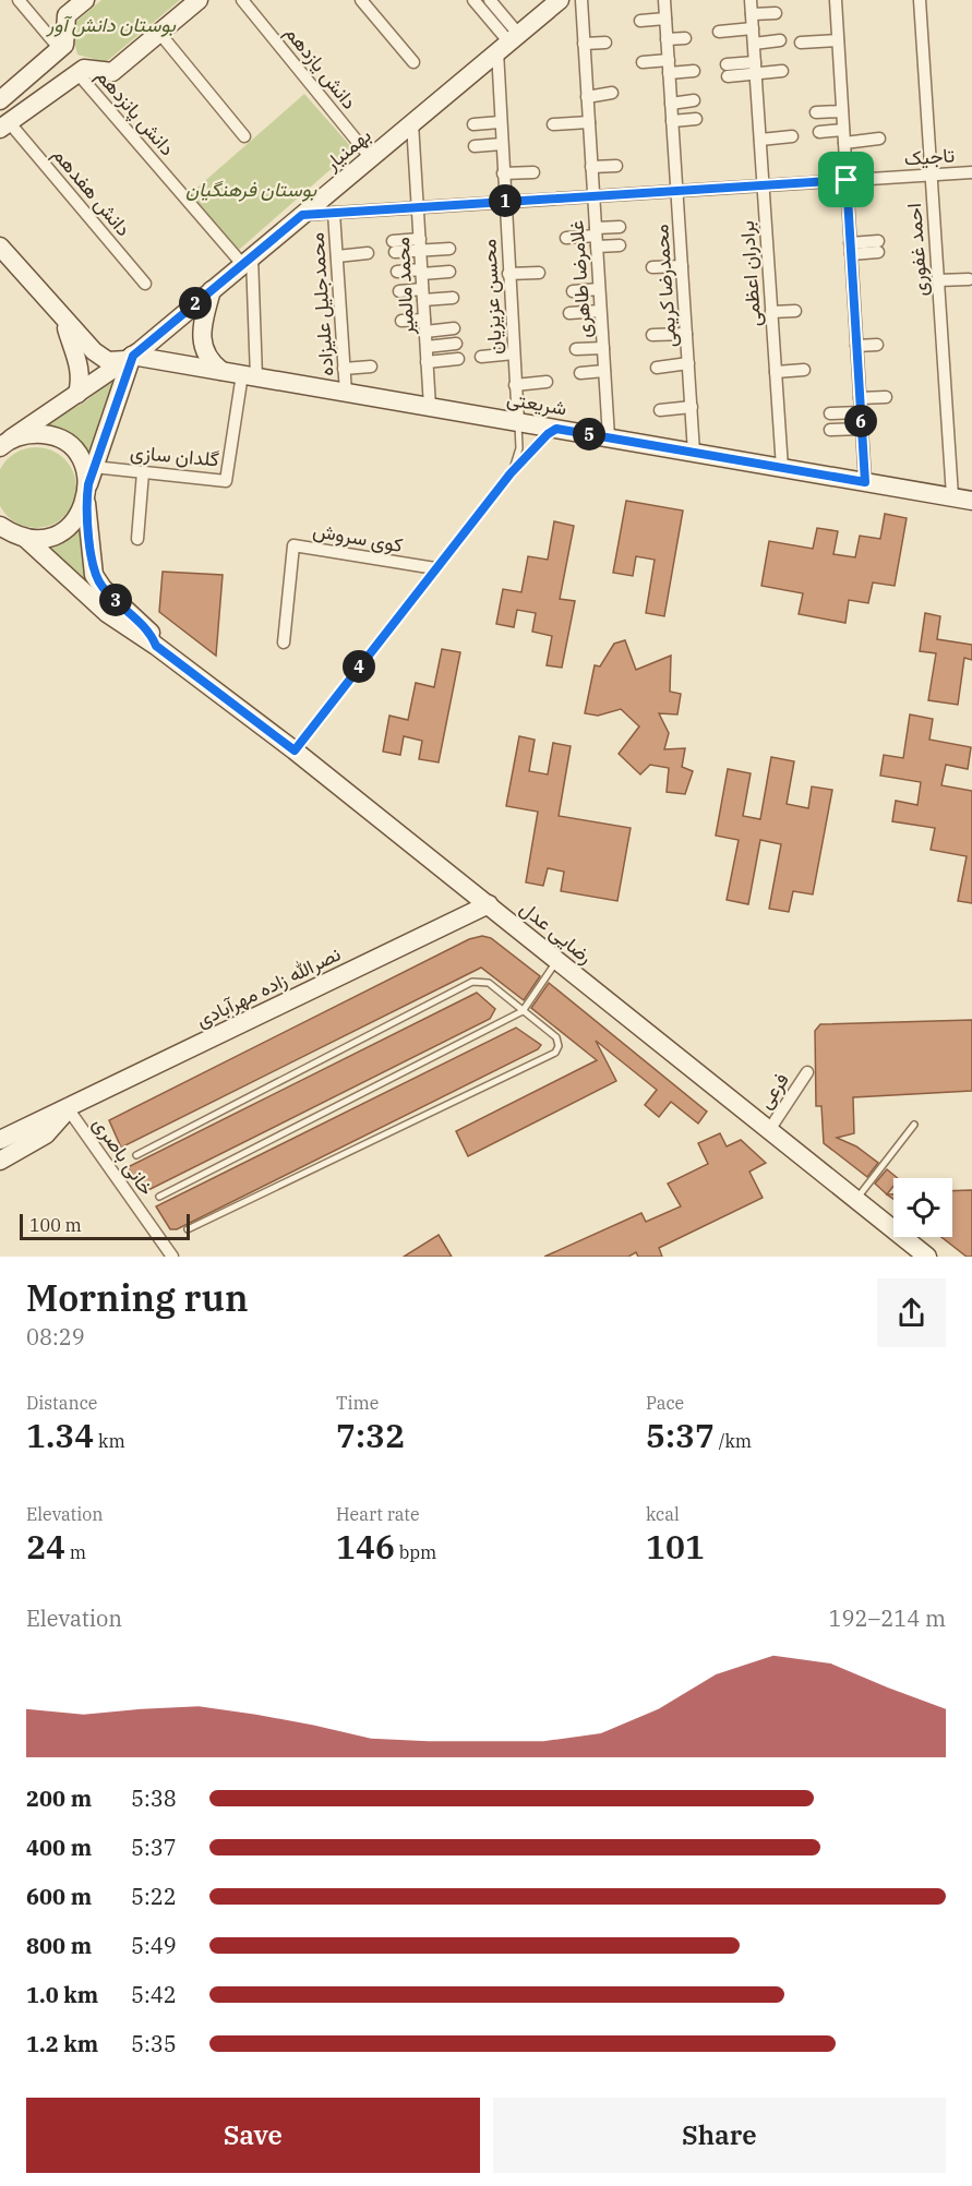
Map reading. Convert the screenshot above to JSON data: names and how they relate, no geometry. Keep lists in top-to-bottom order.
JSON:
{
  "streets": {
    "main road": [
      "بهمنیار",
      "شریعتی",
      "رضایی عدل",
      "نصرالله زاده مهرآبادی"
    ],
    "street": [
      "دانش یازدهم",
      "دانش پانزدهم",
      "تاجیک",
      "دانش هفدهم",
      "احمد غفوری",
      "برادران اعظمی",
      "غلامرضا طاهری",
      "محمد مالمیر",
      "محمدرضا کریمی",
      "محسن عزیزیان",
      "محمدجلیل علیزاده",
      "گلدان سازی",
      "کوی سروش",
      "فرعی",
      "خانی باصری"
    ]
  },
  "crossings": [
    ["دانش یازدهم", "بهمنیار"],
    ["دانش پانزدهم", "بهمنیار"],
    ["بهمنیار", "تاجیک"],
    ["بهمنیار", "محمد مالمیر"],
    ["بهمنیار", "محسن عزیزیان"],
    ["بهمنیار", "شریعتی"],
    ["تاجیک", "احمد غفوری"],
    ["تاجیک", "برادران اعظمی"],
    ["تاجیک", "غلامرضا طاهری"],
    ["تاجیک", "محمد مالمیر"],
    ["تاجیک", "محمدرضا کریمی"],
    ["تاجیک", "محسن عزیزیان"],
    ["تاجیک", "محمدجلیل علیزاده"],
    ["احمد غفوری", "شریعتی"],
    ["برادران اعظمی", "شریعتی"],
    ["غلامرضا طاهری", "شریعتی"],
    ["محمد مالمیر", "شریعتی"],
    ["محمدرضا کریمی", "شریعتی"],
    ["محسن عزیزیان", "شریعتی"],
    ["محمدجلیل علیزاده", "شریعتی"],
    ["شریعتی", "گلدان سازی"],
    ["رضایی عدل", "نصرالله زاده مهرآبادی"],
    ["رضایی عدل", "فرعی"],
    ["نصرالله زاده مهرآبادی", "خانی باصری"]
  ],
  "parks": ["بوستان دانش آور", "بوستان فرهنگیان"],
  "scale_bar": "100 m",
  "page": {
    "pins": [
      "1",
      "2",
      "6",
      "5",
      "3",
      "4"
    ],
    "scale": "100 m",
    "heading": ["Morning run", "08:29"],
    "stats": [
      ["Distance", "1.34 km"],
      ["Time", "7:32"],
      ["Pace", "5:37 /km"],
      ["Elevation", "24 m"],
      ["Heart rate", "146 bpm"],
      ["kcal", "101"]
    ],
    "chart": ["Elevation", "192–214 m"],
    "list": [
      {
        "name": "200 m",
        "note": "5:38"
      },
      {
        "name": "400 m",
        "note": "5:37"
      },
      {
        "name": "600 m",
        "note": "5:22"
      },
      {
        "name": "800 m",
        "note": "5:49"
      },
      {
        "name": "1.0 km",
        "note": "5:42"
      },
      {
        "name": "1.2 km",
        "note": "5:35"
      }
    ],
    "buttons": ["Save", "Share"]
  }
}
